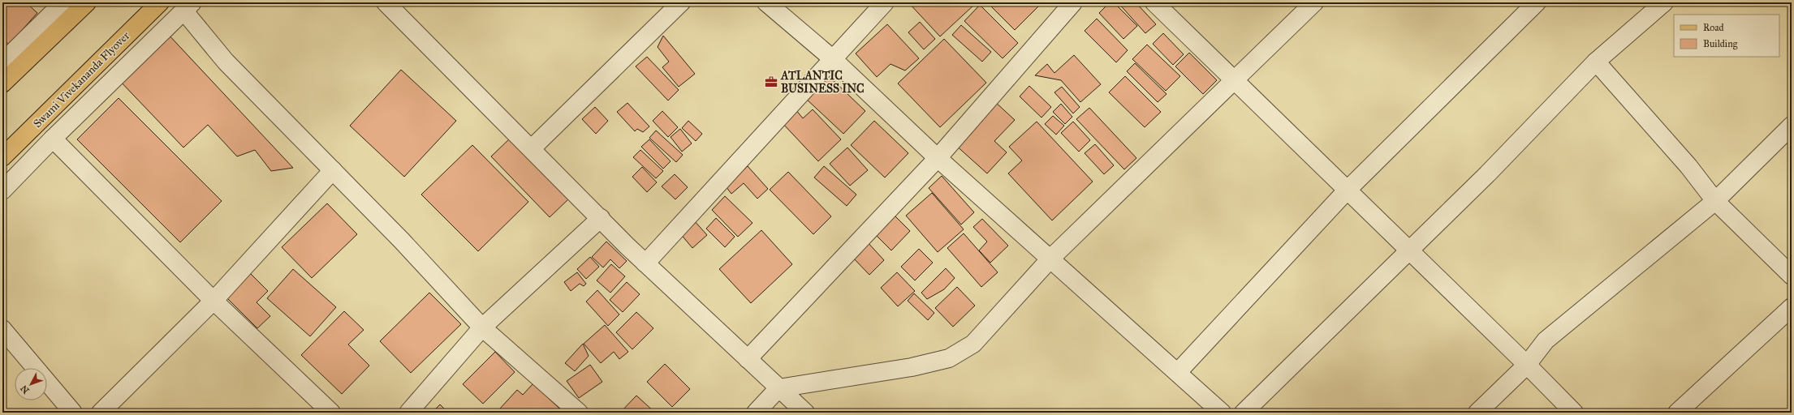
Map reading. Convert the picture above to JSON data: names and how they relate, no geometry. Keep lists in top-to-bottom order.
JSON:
{
  "streets": {
    "main road": ["Swami Vivekananda Flyover"]
  },
  "places": {
    "office": ["ATLANTIC BUSINESS INC"]
  },
  "legend": ["Road", "Building"],
  "north": "bottom left"
}
